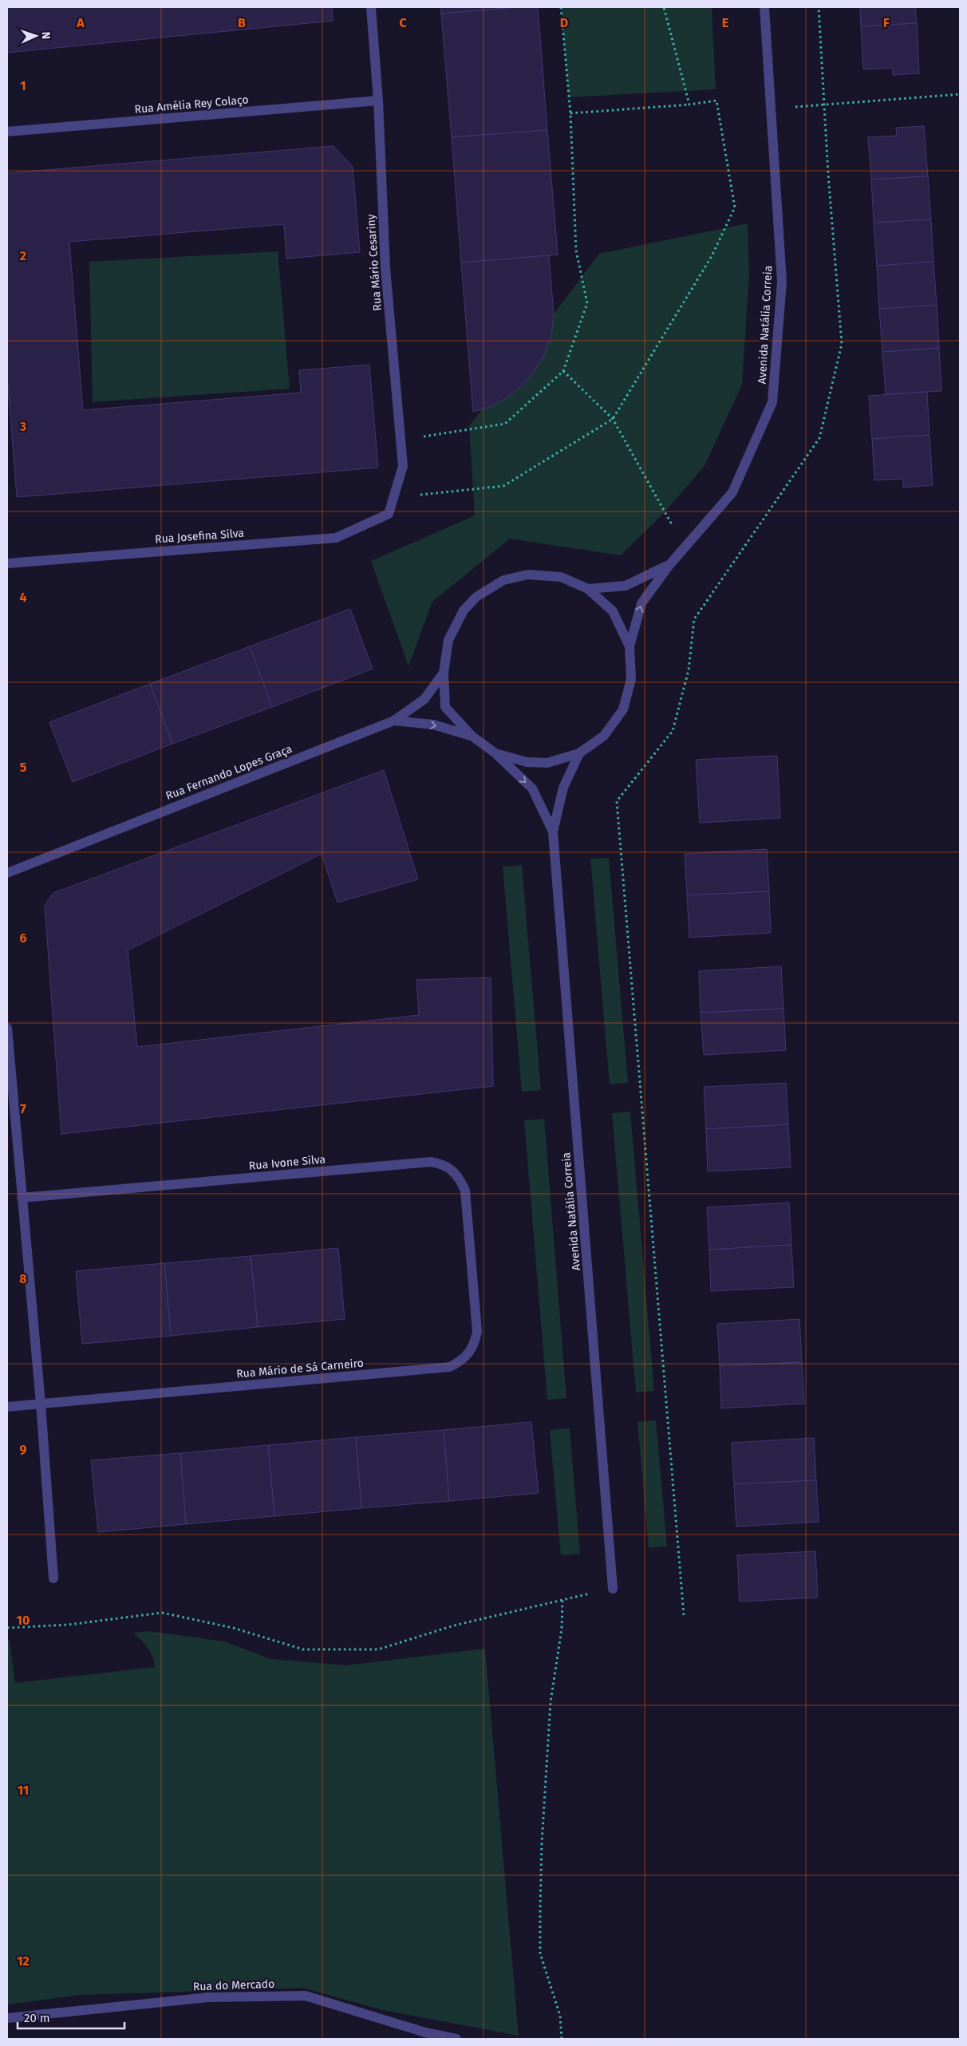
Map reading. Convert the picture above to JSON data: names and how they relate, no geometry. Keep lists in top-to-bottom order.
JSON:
{
  "streets": {
    "street": [
      "Rua Amélia Rey Colaço",
      "Rua Mário Cesariny",
      "Avenida Natália Correia",
      "Rua Josefina Silva",
      "Rua Fernando Lopes Graça",
      "Rua Ivone Silva",
      "Rua Mário de Sá Carneiro",
      "Rua do Mercado"
    ]
  },
  "crossings": [
    ["Rua Amélia Rey Colaço", "Rua Mário Cesariny"],
    ["Rua Mário Cesariny", "Rua Josefina Silva"],
    ["Rua Ivone Silva", "Rua Mário de Sá Carneiro"]
  ],
  "scale_bar": "20 m",
  "north": "right",
  "grid": {
    "columns": [
      "A",
      "B",
      "C",
      "D",
      "E",
      "F"
    ],
    "rows": [
      "1",
      "2",
      "3",
      "4",
      "5",
      "6",
      "7",
      "8",
      "9",
      "10",
      "11",
      "12"
    ]
  }
}
